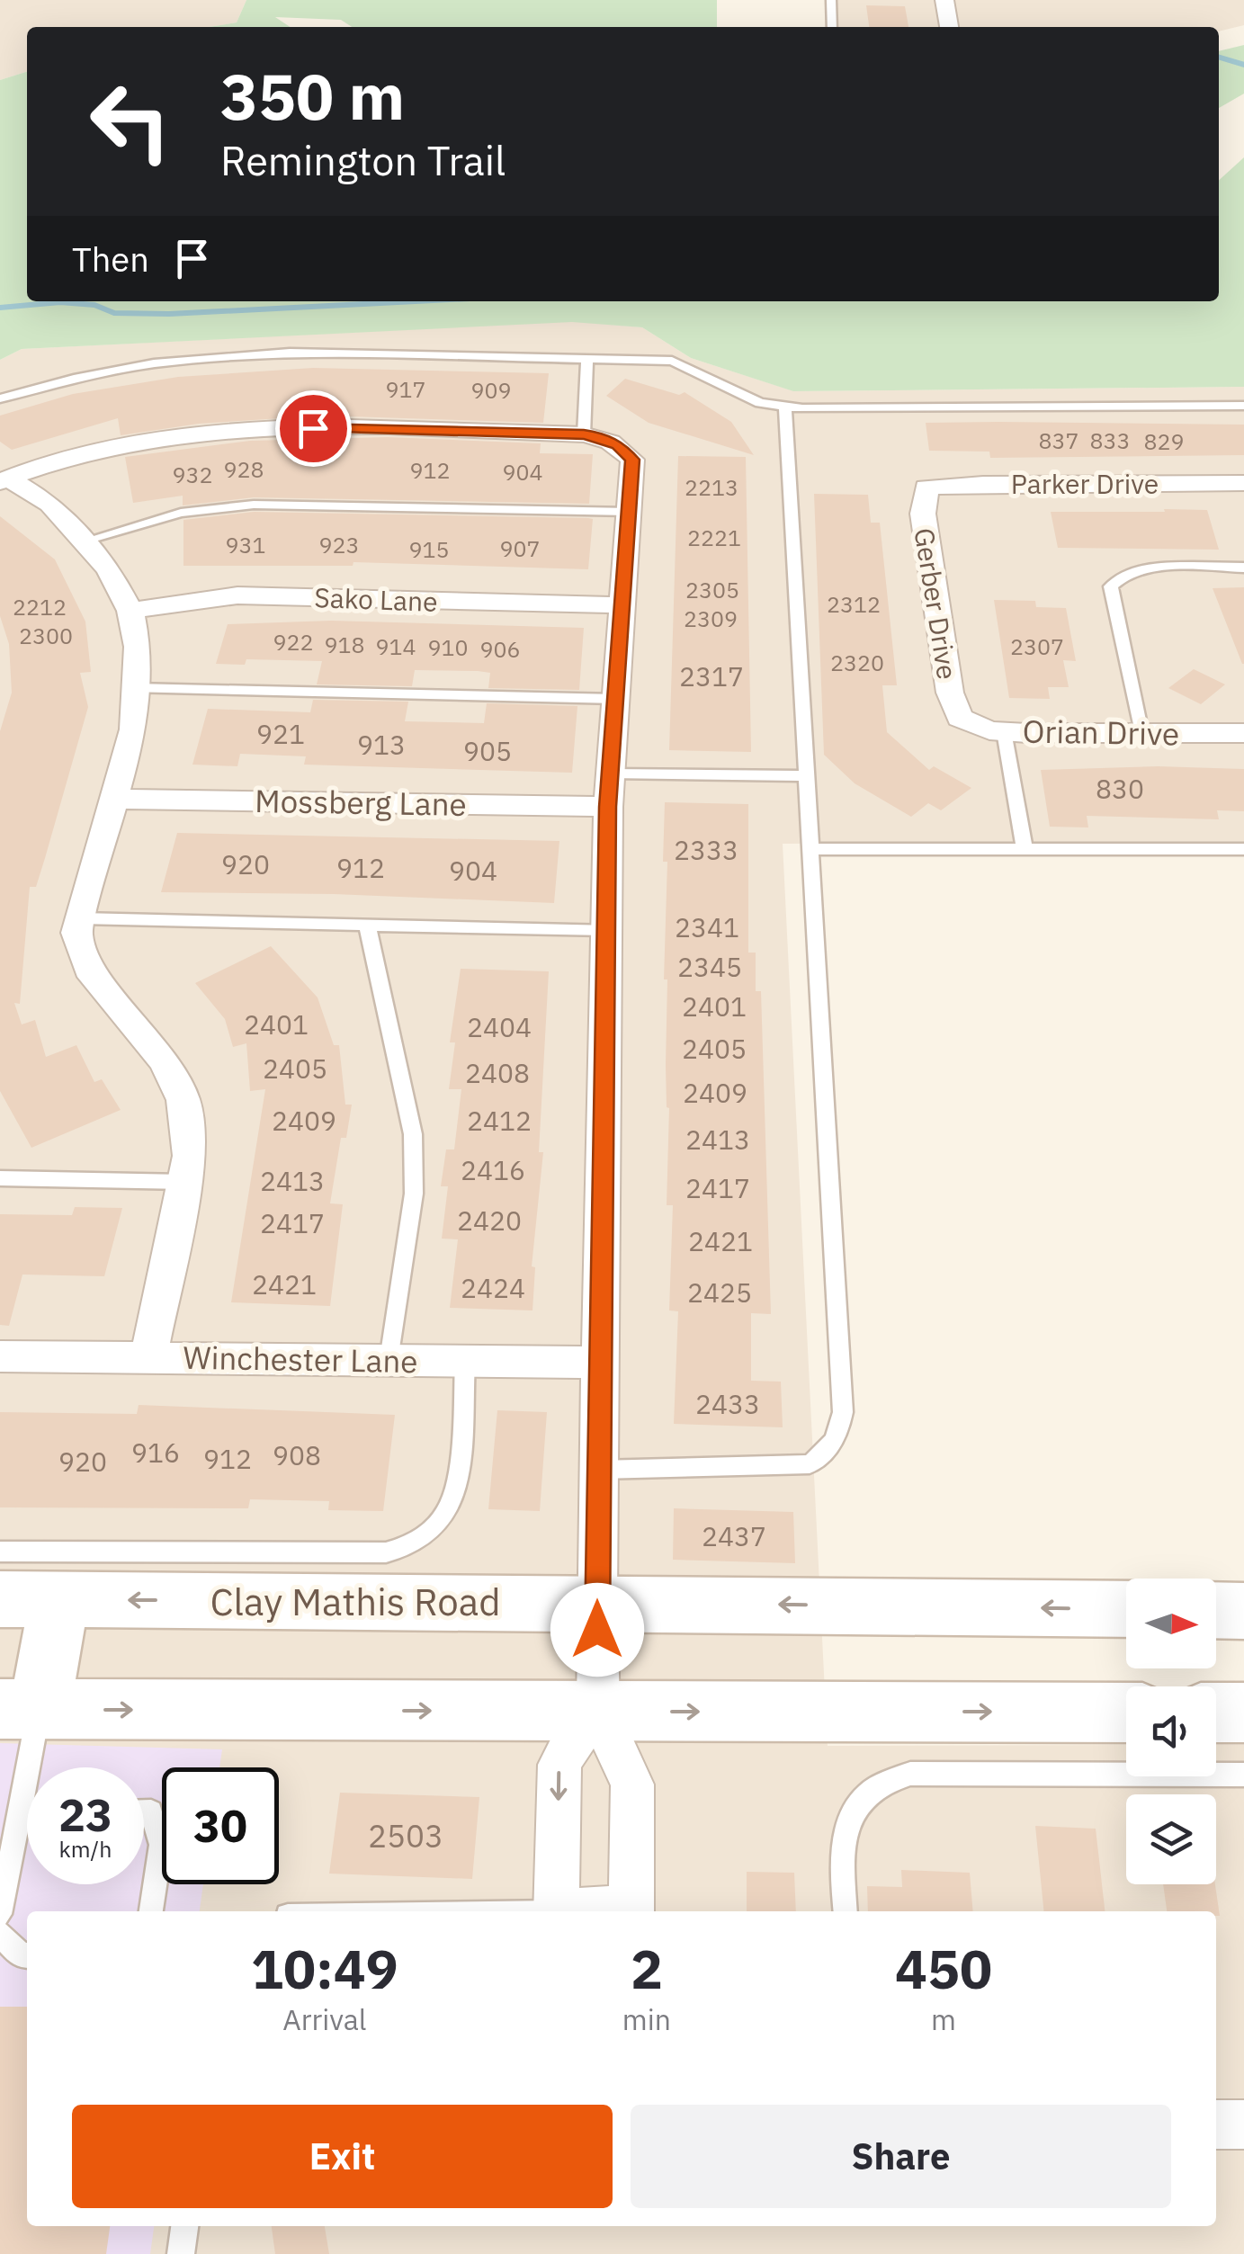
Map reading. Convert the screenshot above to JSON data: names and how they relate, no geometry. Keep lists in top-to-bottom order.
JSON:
{
  "streets": {
    "main road": ["Clay Mathis Road"],
    "street": [
      "Parker Drive",
      "Sako Lane",
      "Gerber Drive",
      "Orian Drive",
      "Mossberg Lane",
      "Winchester Lane"
    ]
  },
  "crossings": [
    ["Parker Drive", "Gerber Drive"],
    ["Gerber Drive", "Orian Drive"]
  ],
  "house_numbers": [
    "917",
    "909",
    "837",
    "833",
    "829",
    "928",
    "912",
    "904",
    "932",
    "2213",
    "2221",
    "931",
    "923",
    "907",
    "915",
    "2305",
    "2312",
    "2212",
    "2309",
    "2300",
    "922",
    "918",
    "914",
    "2307",
    "910",
    "906",
    "2320",
    "2317",
    "921",
    "913",
    "905",
    "830",
    "2333",
    "920",
    "912",
    "904",
    "2341",
    "2345",
    "2401",
    "2401",
    "2404",
    "2405",
    "2405",
    "2408",
    "2409",
    "2409",
    "2412",
    "2413",
    "2416",
    "2413",
    "2417",
    "2420",
    "2417",
    "2421",
    "2421",
    "2424",
    "2425",
    "2433",
    "916",
    "908",
    "912",
    "920",
    "2437",
    "2503"
  ],
  "north": "right",
  "page": {
    "turn": ["350 m", "Remington Trail"],
    "then": "Then",
    "speed": "23 km/h",
    "limit": "30",
    "eta": [
      "10:49",
      "Arrival",
      "2",
      "min",
      "450",
      "m"
    ],
    "buttons": ["Exit", "Share"]
  }
}
